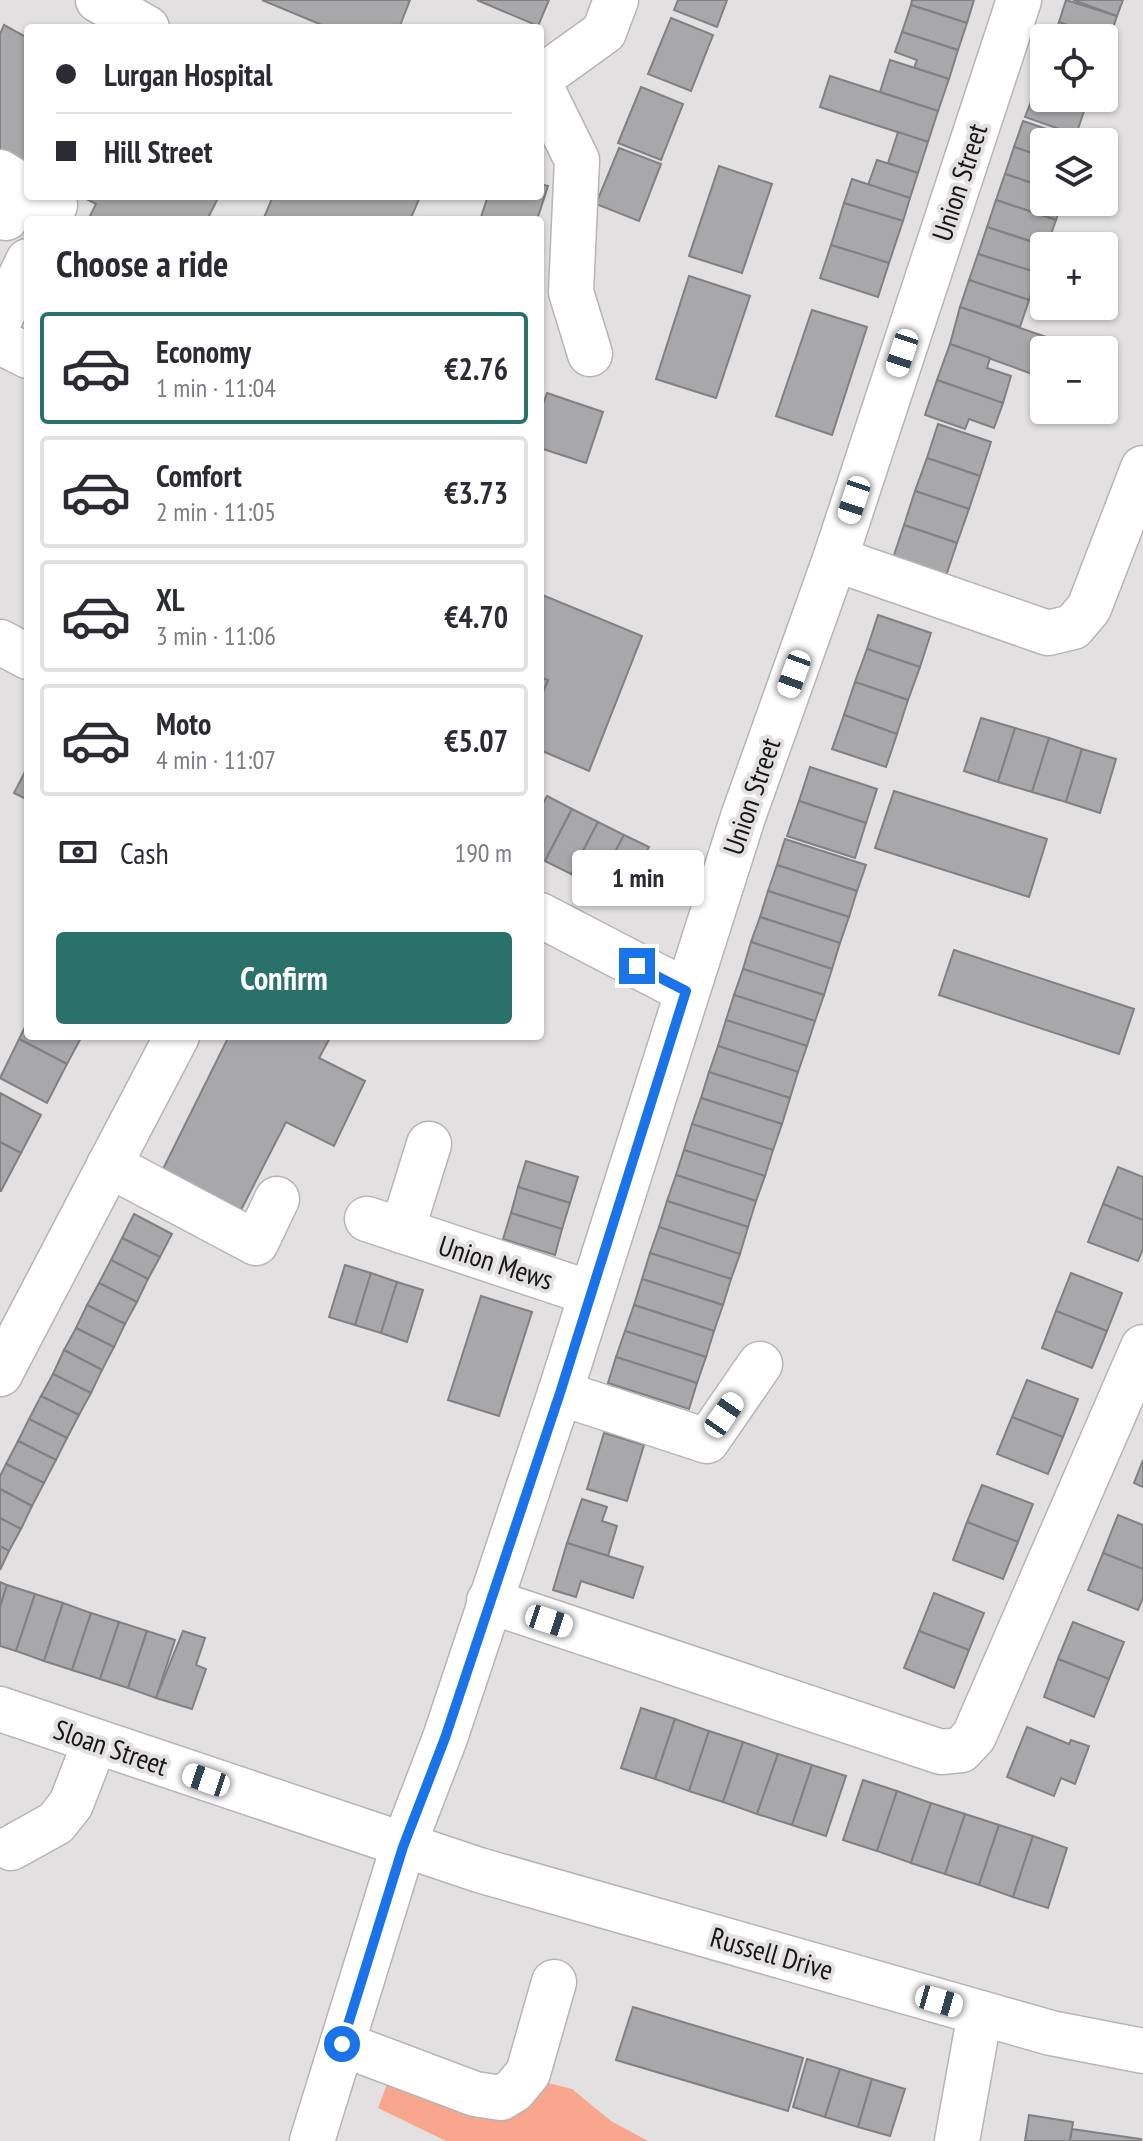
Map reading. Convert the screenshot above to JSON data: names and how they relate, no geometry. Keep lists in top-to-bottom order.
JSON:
{
  "streets": {
    "street": [
      "Union Street",
      "Union Mews",
      "Sloan Street",
      "Russell Drive"
    ]
  },
  "crossings": [
    ["Union Street", "Union Mews"],
    ["Union Street", "Sloan Street"],
    ["Union Street", "Russell Drive"],
    ["Sloan Street", "Russell Drive"]
  ],
  "page": {
    "map_buttons": ["+", "−"],
    "banner": ["Lurgan Hospital", "Hill Street"],
    "heading": "Choose a ride",
    "list": [
      {
        "name": "Economy",
        "note": "1 min · 11:04",
        "value": "€2.76"
      },
      {
        "name": "Comfort",
        "note": "2 min · 11:05",
        "value": "€3.73"
      },
      {
        "name": "XL",
        "note": "3 min · 11:06",
        "value": "€4.70"
      },
      {
        "name": "Moto",
        "note": "4 min · 11:07",
        "value": "€5.07"
      }
    ],
    "pay": ["Cash", "190 m"],
    "bubble": "1 min",
    "buttons": "Confirm"
  }
}
